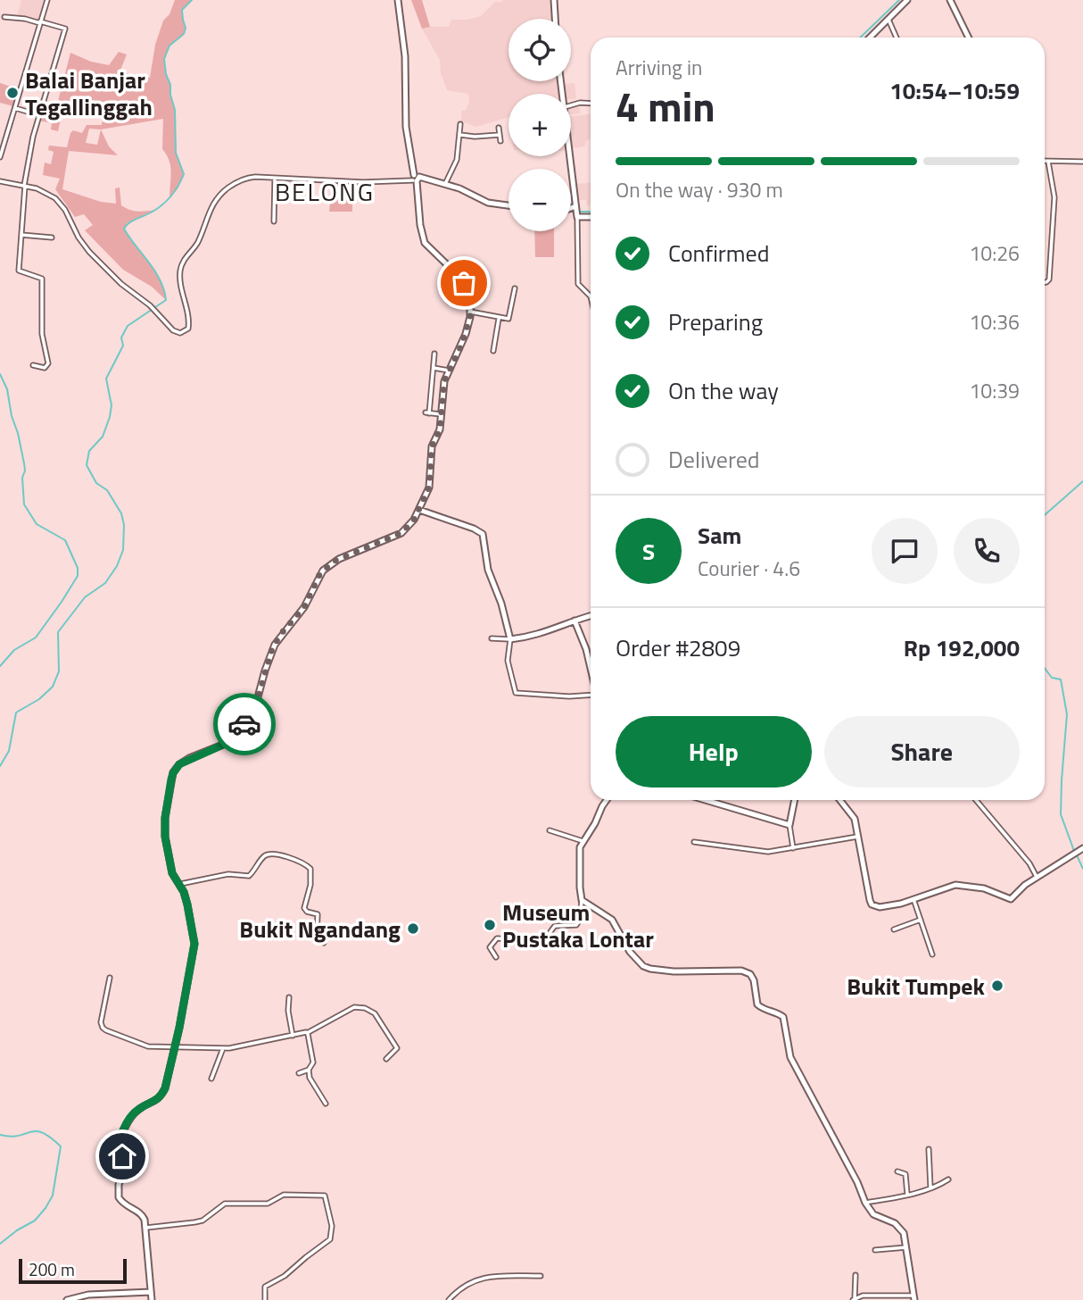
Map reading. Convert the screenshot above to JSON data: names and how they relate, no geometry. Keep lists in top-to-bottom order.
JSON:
{
  "districts": ["BELONG"],
  "places": [
    "Balai Banjar Tegallinggah",
    "Museum Pustaka Lontar",
    "Bukit Ngandang",
    "Bukit Tumpek"
  ],
  "scale_bar": "200 m",
  "page": {
    "map_buttons": ["+", "−"],
    "heading": ["4 min", "Arriving in", "10:54–10:59"],
    "panel": [
      "Sam",
      "Courier · 4.6",
      "Order #2809",
      "Rp 192,000"
    ],
    "bar": "On the way · 930 m",
    "list": [
      ["Confirmed", "10:26"],
      ["Preparing", "10:36"],
      ["On the way", "10:39"],
      "Delivered"
    ],
    "round": "S",
    "buttons": ["Help", "Share"],
    "scale": "200 m"
  }
}
